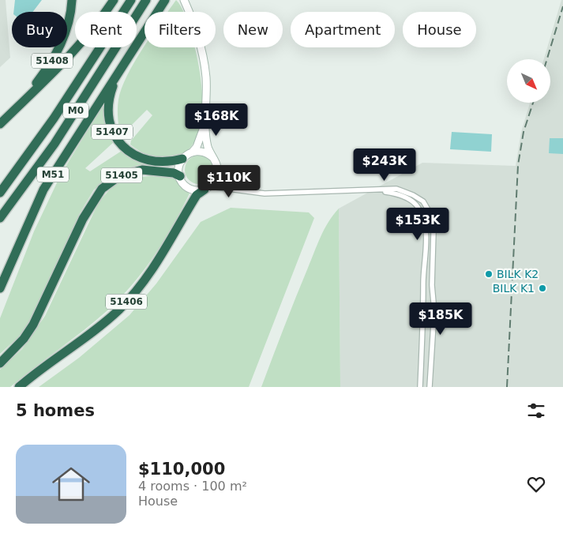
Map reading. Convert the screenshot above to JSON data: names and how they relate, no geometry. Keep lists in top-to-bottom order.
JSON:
{
  "streets": {
    "highway": [
      "51408",
      "M0",
      "51407",
      "M51",
      "51405",
      "51406"
    ]
  },
  "crossings": [
    ["51407", "M51"],
    ["51407", "51405"],
    ["51407", "51406"],
    ["51405", "51406"]
  ],
  "places": ["BILK K2", "BILK K1"],
  "north": "bottom right",
  "page": {
    "chip": [
      "Buy",
      "Rent",
      "Filters",
      "New",
      "Apartment",
      "House"
    ],
    "price": [
      "$168K",
      "$243K",
      "$110K",
      "$153K",
      "$185K"
    ],
    "heading": "5 homes",
    "list": [
      {
        "name": "$110,000",
        "note": "4 rooms · 100 m² · House"
      }
    ]
  }
}
